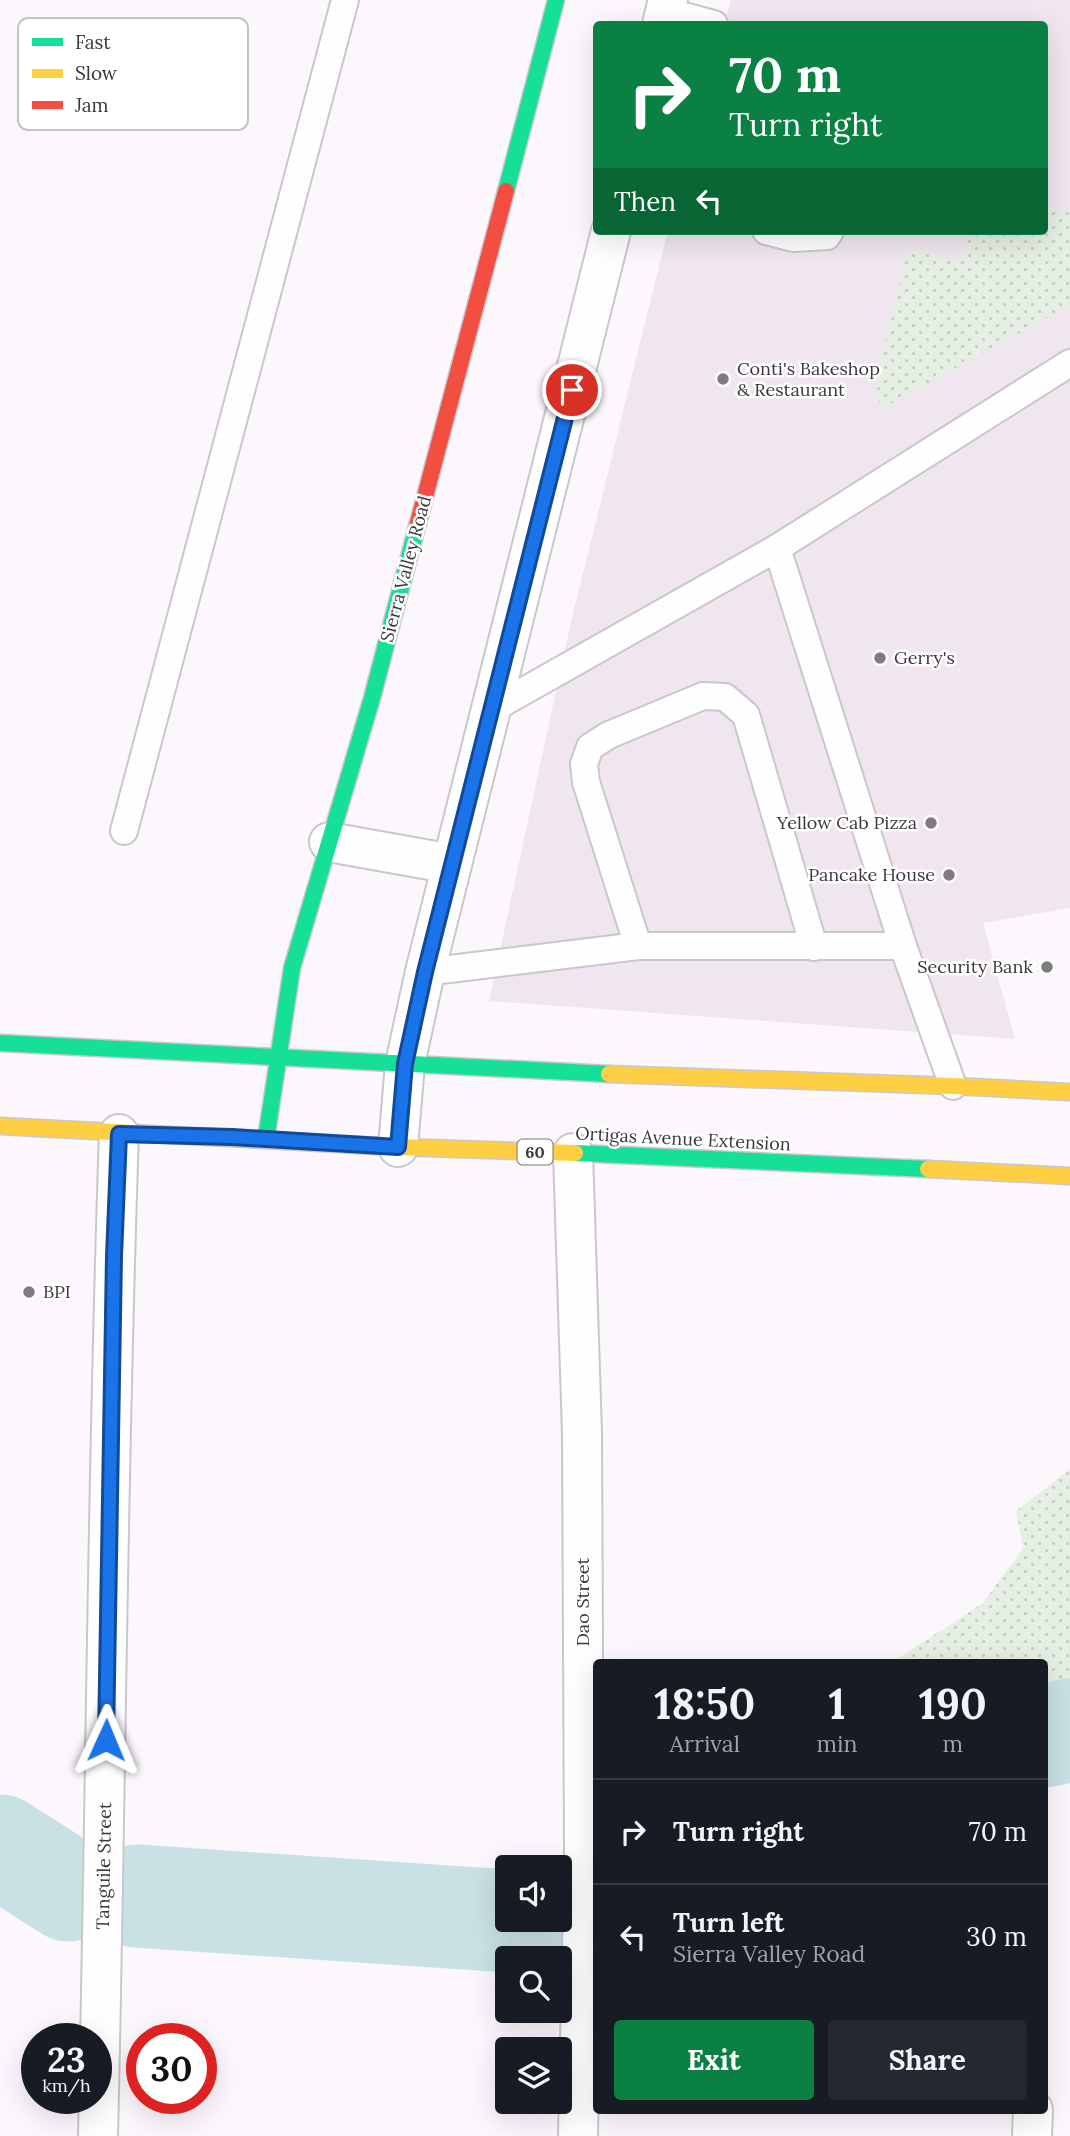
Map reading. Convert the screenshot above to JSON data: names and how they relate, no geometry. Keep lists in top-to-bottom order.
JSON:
{
  "streets": {
    "main road": ["Sierra Valley Road", "Ortigas Avenue Extension", "60"],
    "street": ["Dao Street", "Tanguile Street"]
  },
  "crossings": [
    ["Sierra Valley Road", "Ortigas Avenue Extension"],
    ["Ortigas Avenue Extension", "Dao Street"],
    ["Ortigas Avenue Extension", "Tanguile Street"]
  ],
  "places": [
    "Conti's Bakeshop & Restaurant",
    "Gerry's",
    "Yellow Cab Pizza",
    "Pancake House",
    "Security Bank",
    "BPI"
  ],
  "legend": ["Fast", "Slow", "Jam"],
  "page": {
    "turn": ["70 m", "Turn right"],
    "then": "Then",
    "eta": [
      "18:50",
      "Arrival",
      "1",
      "min",
      "190",
      "m"
    ],
    "list": [
      {
        "name": "Turn right",
        "value": "70 m"
      },
      {
        "name": "Turn left",
        "note": "Sierra Valley Road",
        "value": "30 m"
      }
    ],
    "buttons": ["Exit", "Share"],
    "speed": "23 km/h",
    "limit": "30"
  }
}
